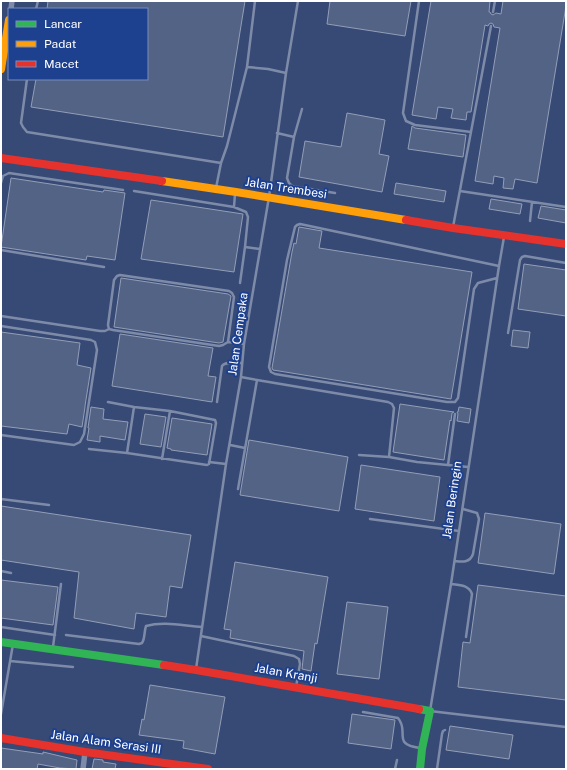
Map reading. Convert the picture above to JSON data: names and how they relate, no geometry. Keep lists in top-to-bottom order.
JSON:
{
  "streets": {
    "street": [
      "Jalan Trembesi",
      "Jalan Beringin",
      "Jalan Kranji",
      "Jalan Alam Serasi III"
    ],
    "lane": ["Jalan Cempaka"]
  },
  "crossings": [
    ["Jalan Trembesi", "Jalan Cempaka"],
    ["Jalan Trembesi", "Jalan Beringin"],
    ["Jalan Cempaka", "Jalan Kranji"],
    ["Jalan Beringin", "Jalan Kranji"]
  ],
  "legend": ["Lancar", "Padat", "Macet"]
}
